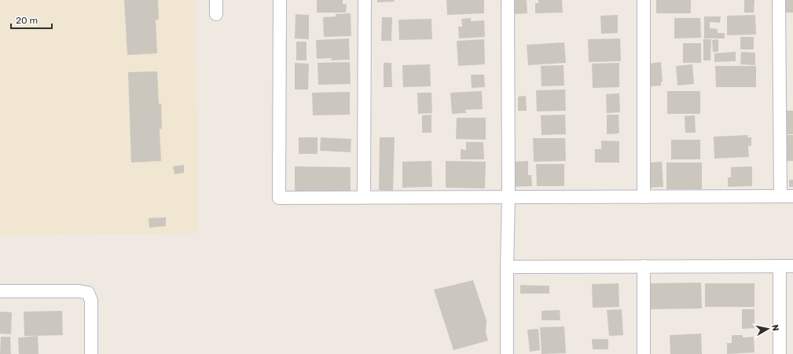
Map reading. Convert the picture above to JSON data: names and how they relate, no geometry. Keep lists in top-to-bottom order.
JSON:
{
  "scale_bar": "20 m",
  "north": "right"
}
